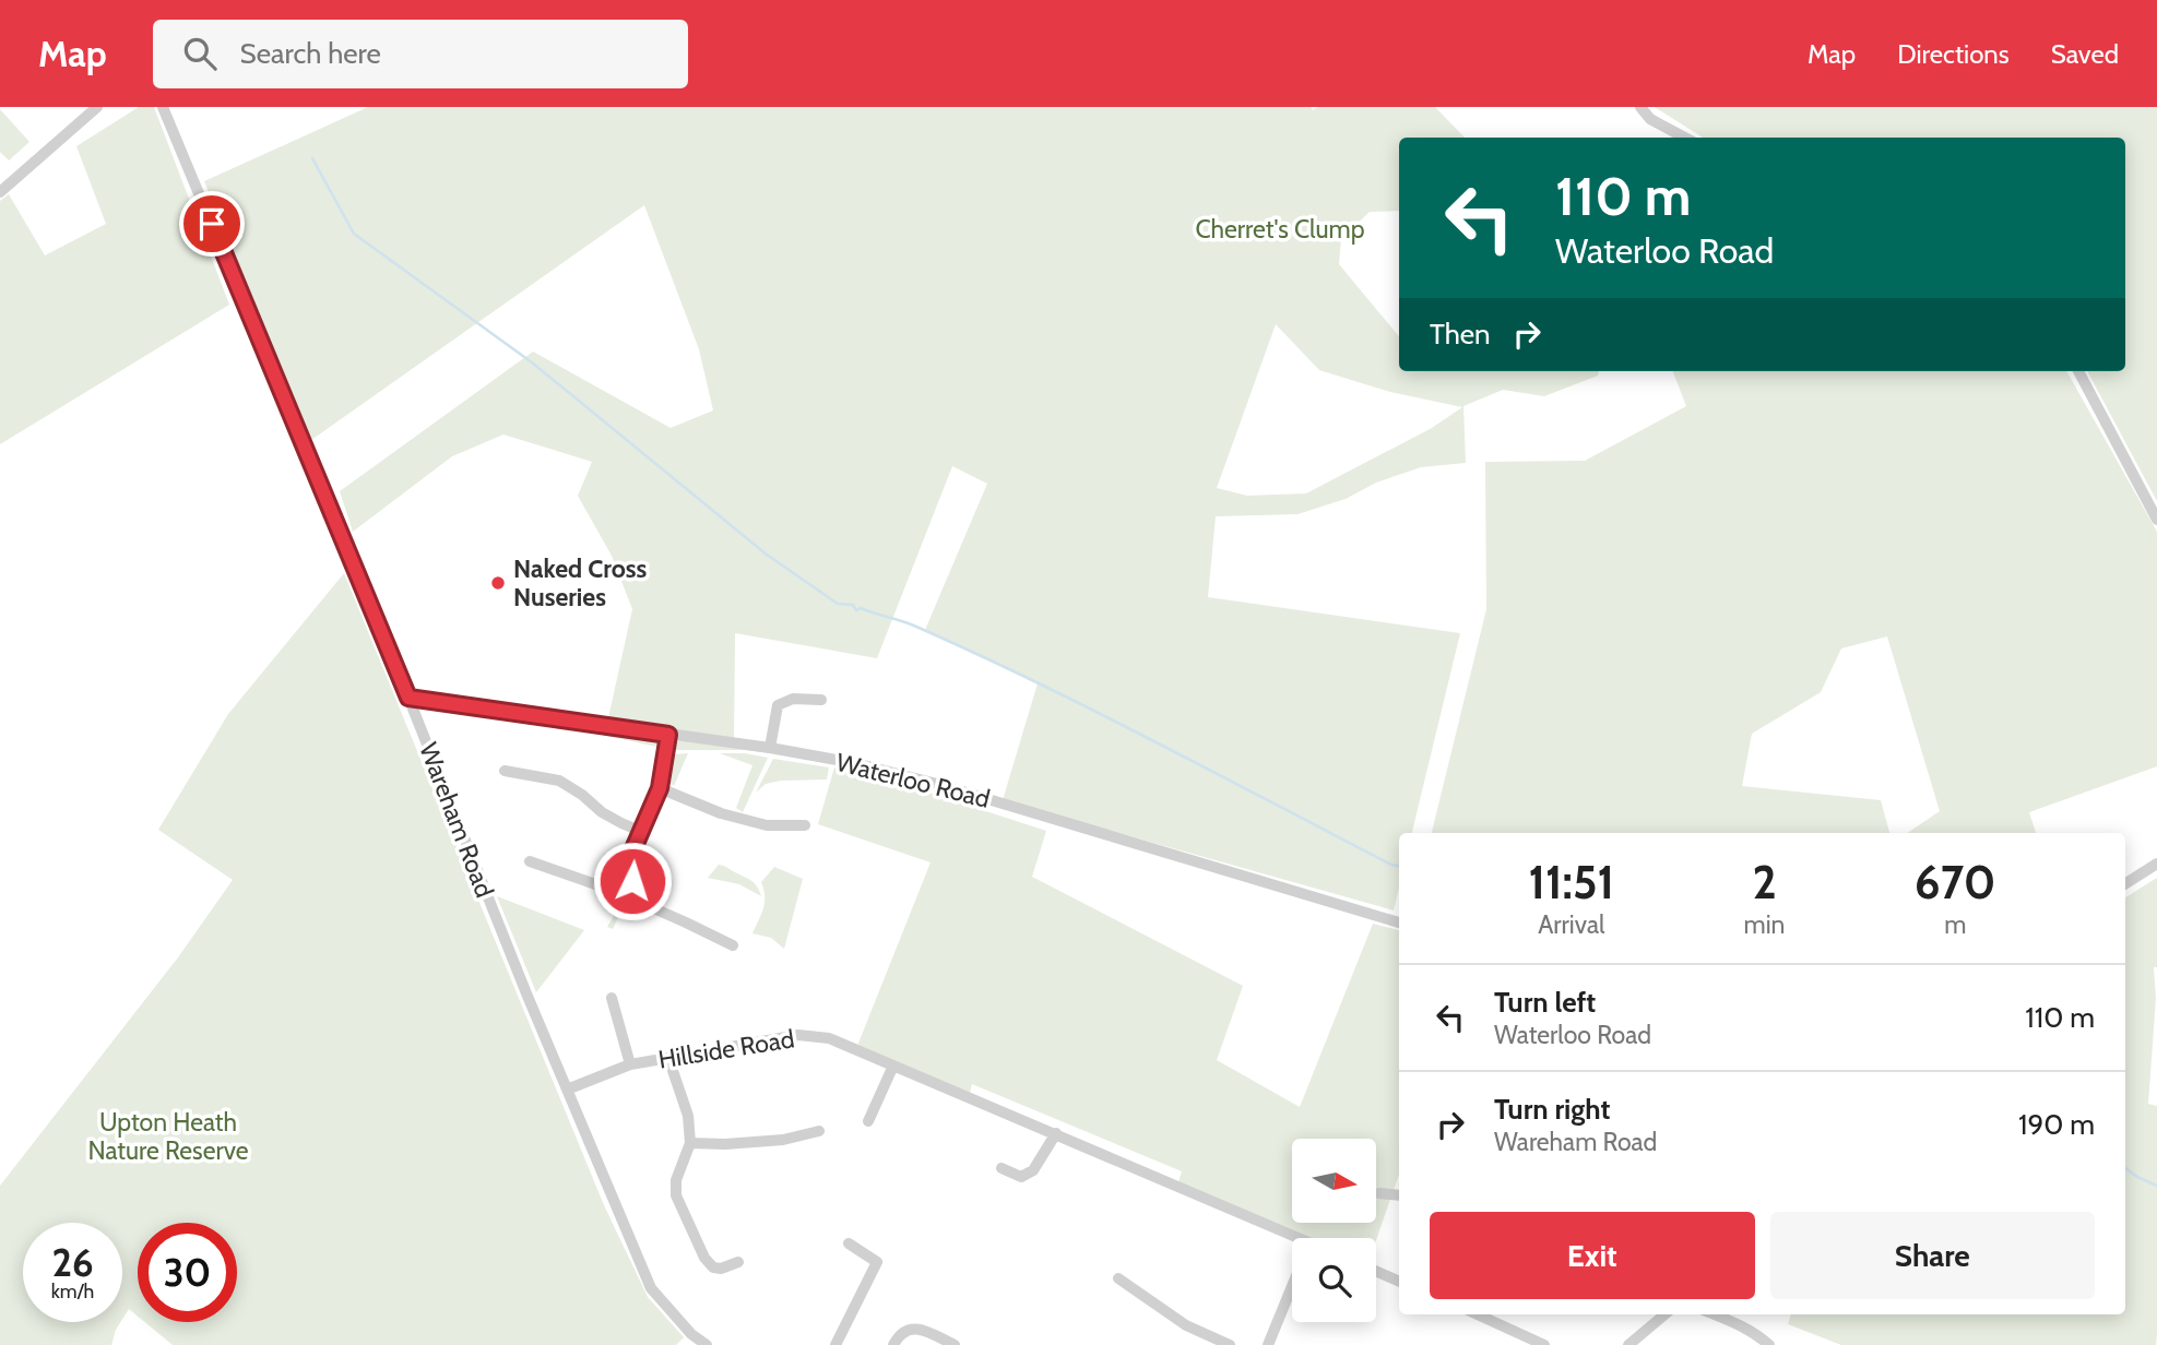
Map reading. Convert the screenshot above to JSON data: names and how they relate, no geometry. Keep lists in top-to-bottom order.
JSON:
{
  "streets": {
    "street": ["Waterloo Road", "Wareham Road", "Hillside Road"]
  },
  "crossings": [
    ["Waterloo Road", "Wareham Road"],
    ["Wareham Road", "Hillside Road"]
  ],
  "parks": ["Cherret's Clump", "Upton Heath Nature Reserve"],
  "places": ["Naked Cross Nuseries"],
  "north": "right",
  "page": {
    "header": "Map",
    "search": "Search here",
    "nav": ["Map", "Directions", "Saved"],
    "turn": ["110 m", "Waterloo Road"],
    "then": "Then",
    "eta": [
      "11:51",
      "Arrival",
      "2",
      "min",
      "670",
      "m"
    ],
    "list": [
      {
        "name": "Turn left",
        "note": "Waterloo Road",
        "value": "110 m"
      },
      {
        "name": "Turn right",
        "note": "Wareham Road",
        "value": "190 m"
      }
    ],
    "buttons": ["Exit", "Share"],
    "speed": "26 km/h",
    "limit": "30"
  }
}
